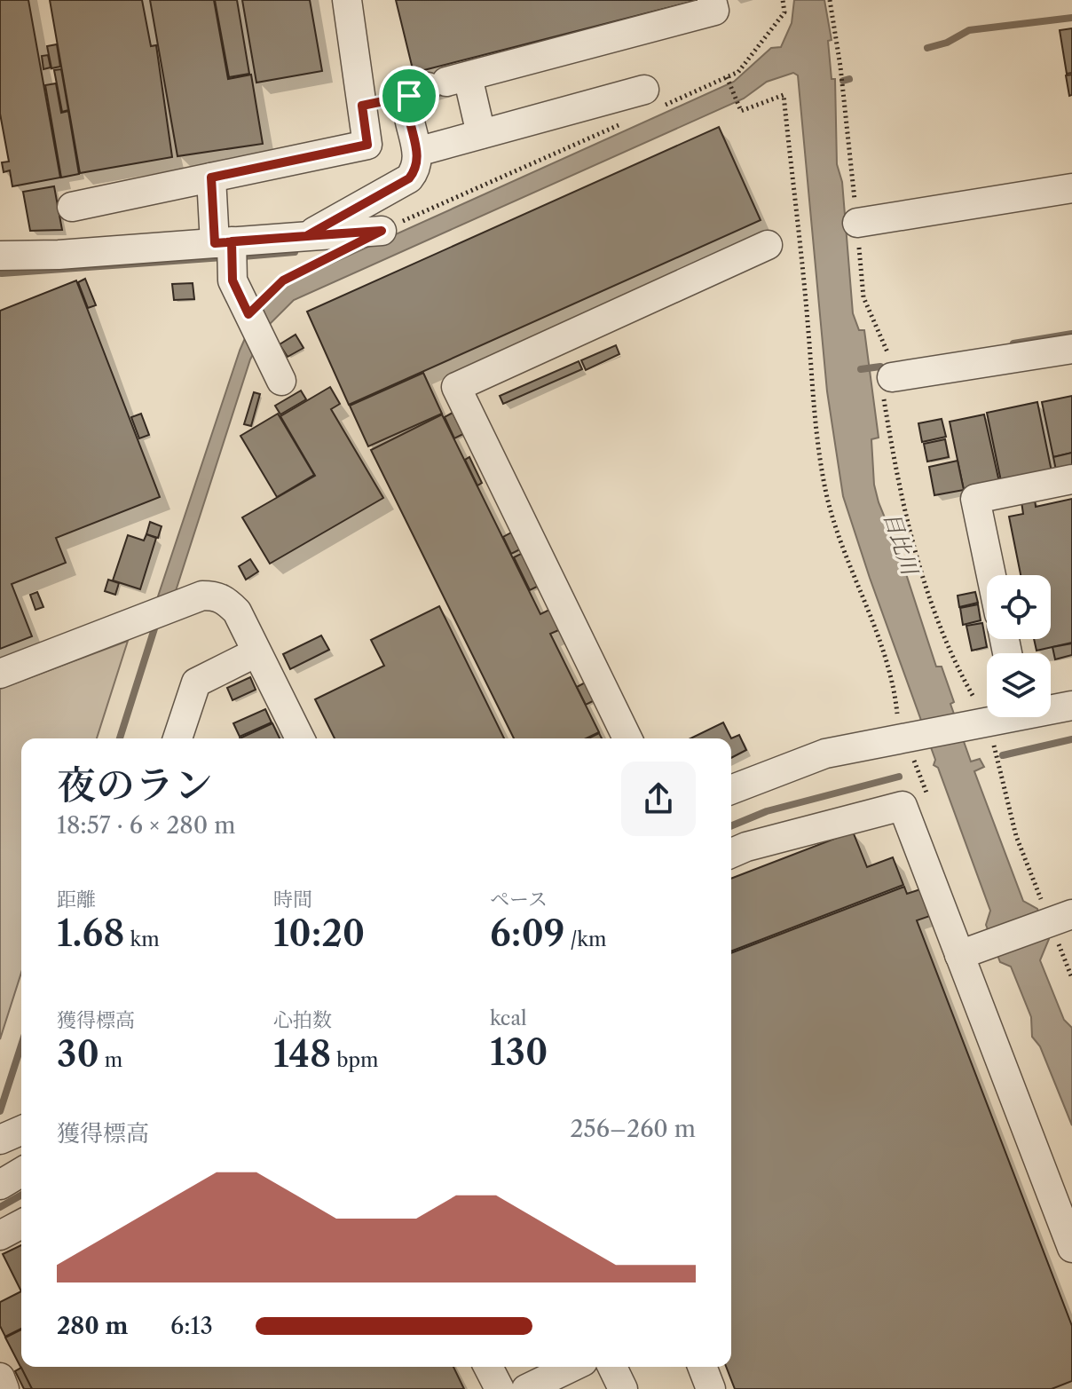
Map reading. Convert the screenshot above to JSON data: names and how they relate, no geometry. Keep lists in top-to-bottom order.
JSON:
{
  "water": ["目比川"],
  "page": {
    "heading": ["夜のラン", "18:57 · 6 × 280 m"],
    "stats": [
      ["距離", "1.68 km"],
      ["時間", "10:20"],
      ["ペース", "6:09 /km"],
      ["獲得標高", "30 m"],
      ["心拍数", "148 bpm"],
      ["kcal", "130"]
    ],
    "chart": ["獲得標高", "256–260 m"],
    "list": [
      {
        "name": "280 m",
        "note": "6:13"
      }
    ]
  }
}
